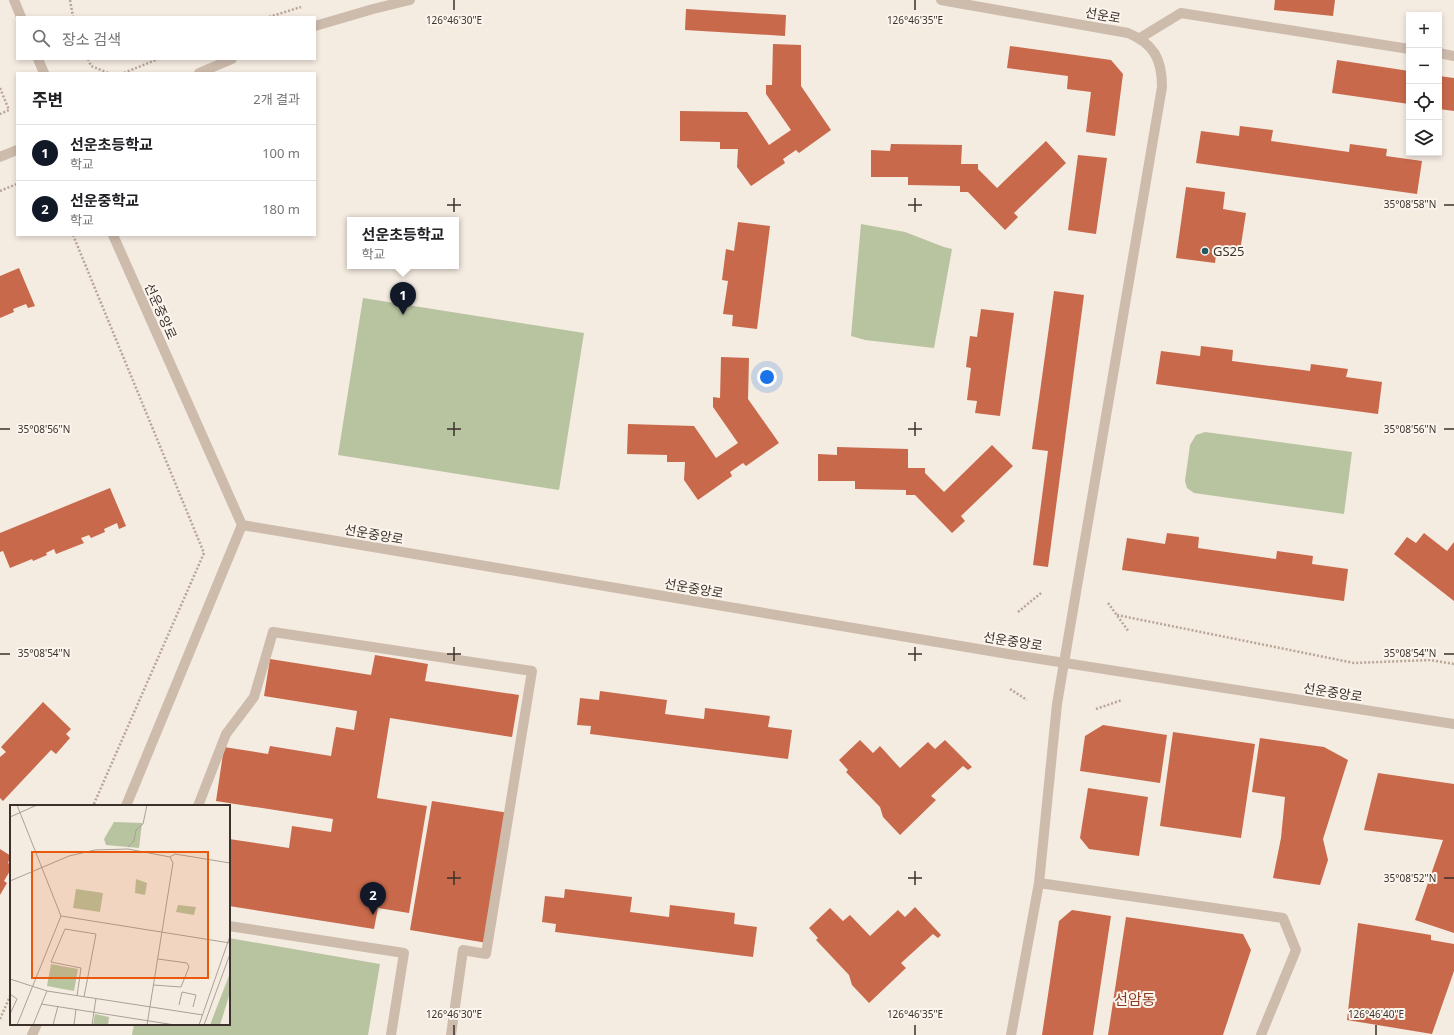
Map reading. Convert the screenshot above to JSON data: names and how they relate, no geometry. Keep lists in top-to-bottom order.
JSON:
{
  "streets": {
    "street": ["선운로", "선운중앙로"]
  },
  "districts": ["선암동"],
  "places": ["GS25"],
  "page": {
    "map_buttons": ["+", "−"],
    "search": "장소 검색",
    "heading": ["주변", "2개 결과"],
    "list": [
      {
        "mark": "1",
        "name": "선운초등학교",
        "note": "학교",
        "value": "100 m"
      },
      {
        "mark": "2",
        "name": "선운중학교",
        "note": "학교",
        "value": "180 m"
      }
    ],
    "popup": ["선운초등학교", "학교"],
    "pins": ["1", "2"]
  },
  "coordinates": [
    "126°46'30\"E",
    "126°46'35\"E",
    "35°08'58\"N",
    "35°08'56\"N",
    "35°08'54\"N",
    "35°08'52\"N",
    "126°46'40\"E"
  ]
}
